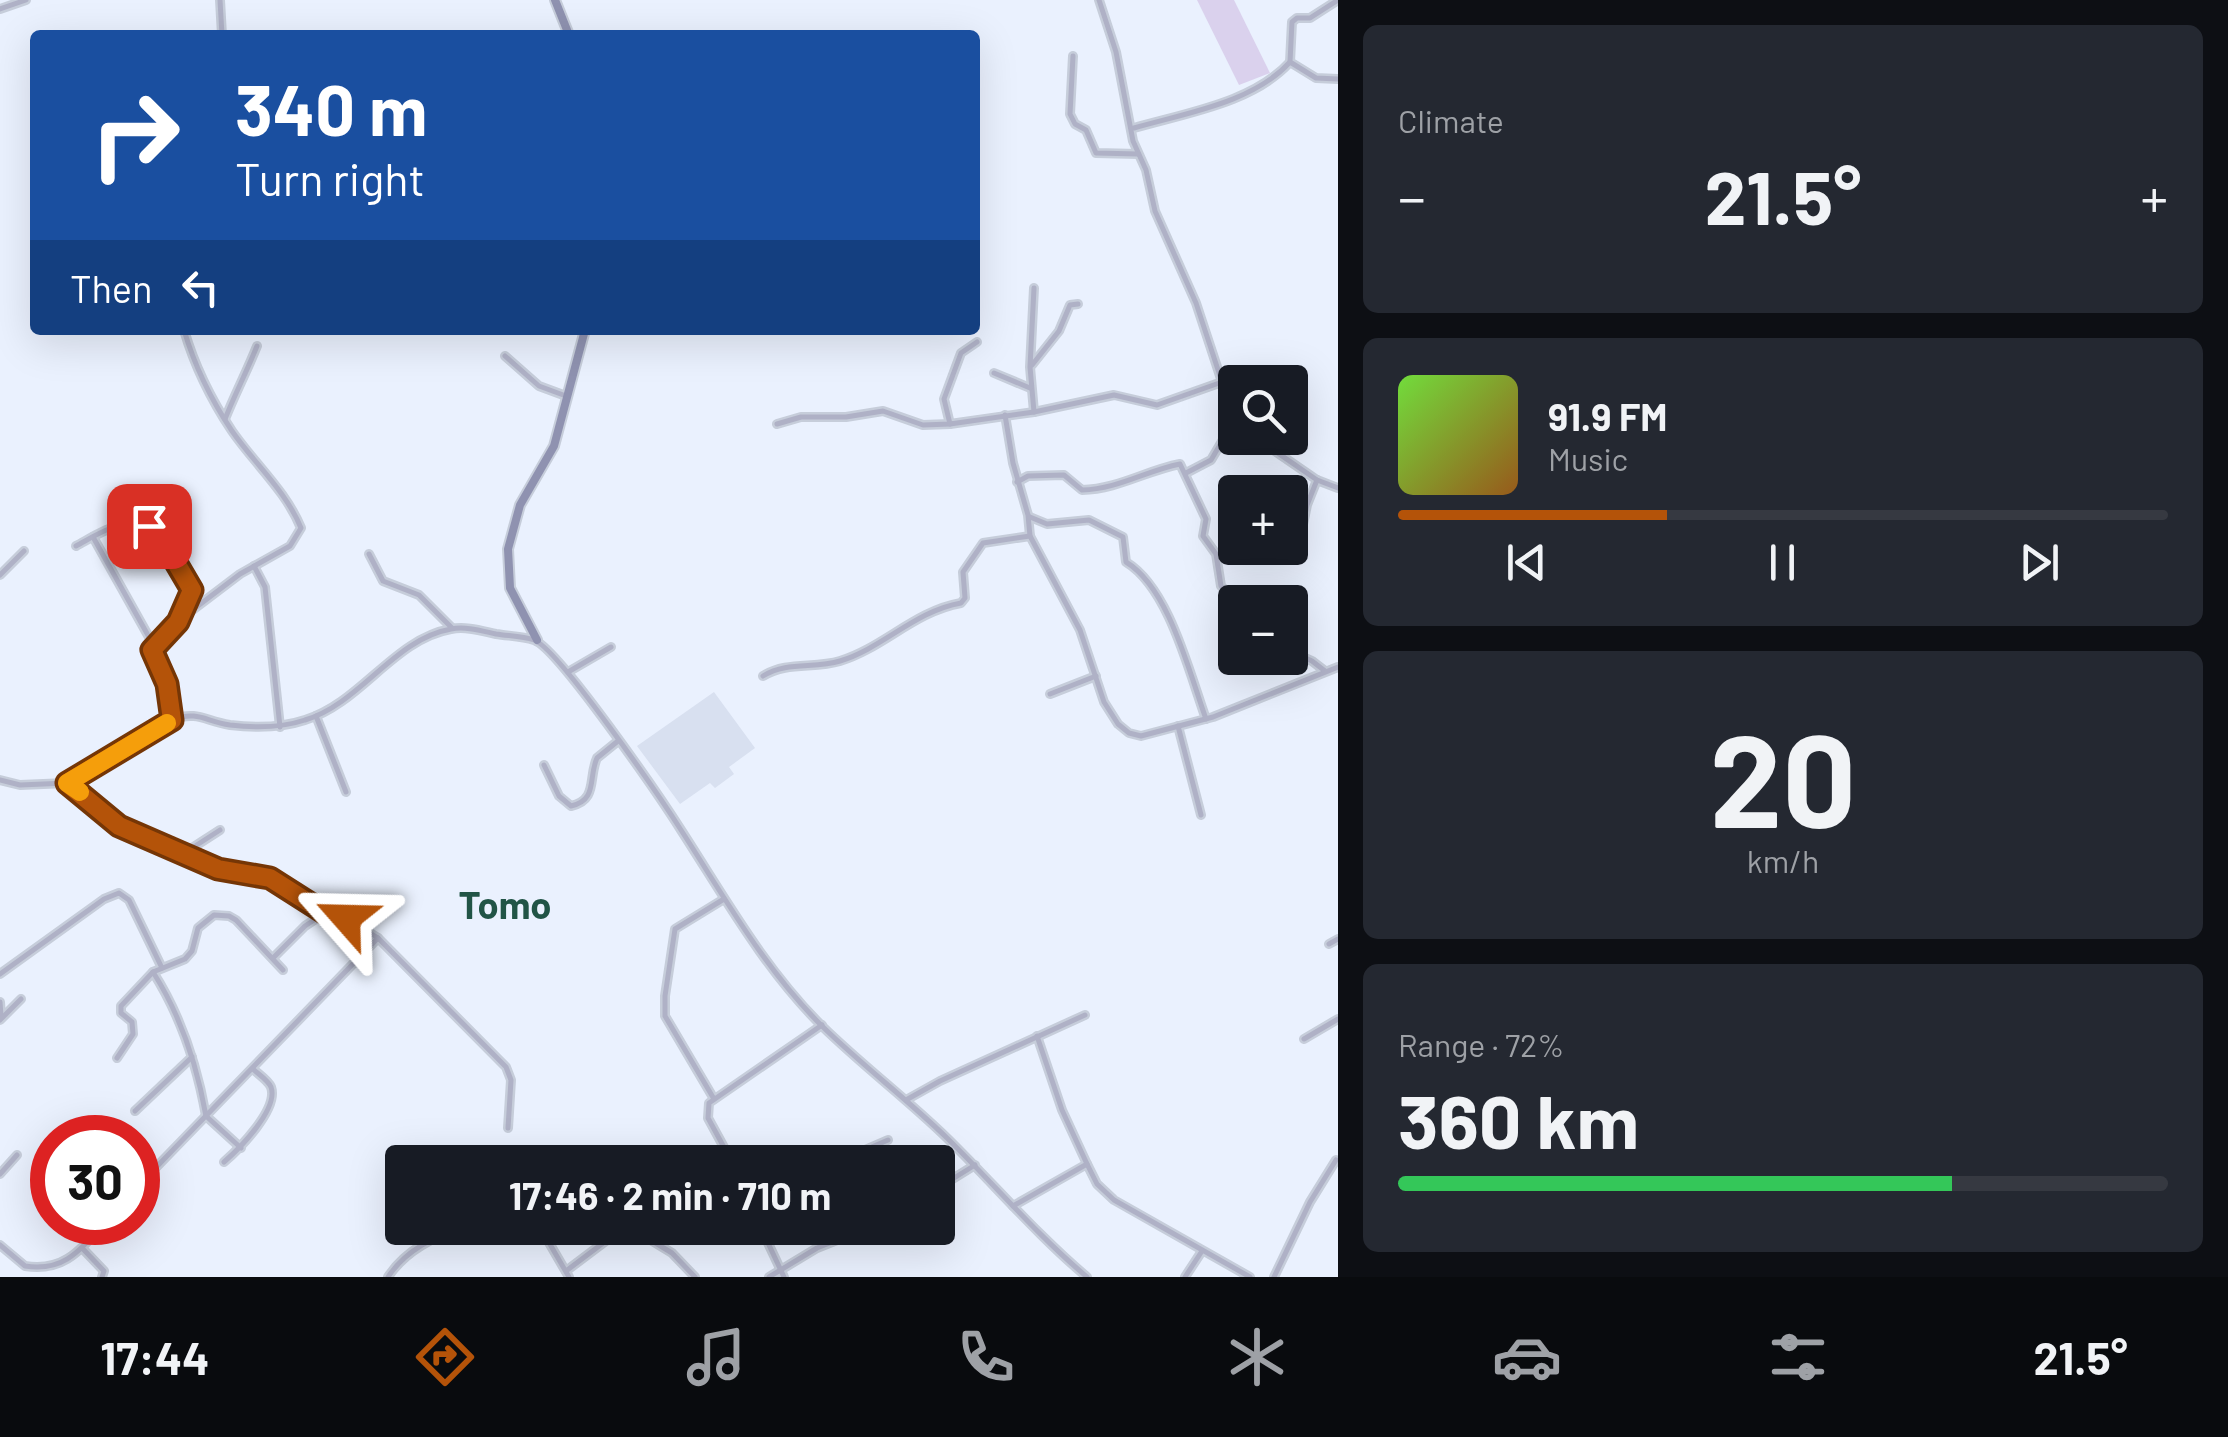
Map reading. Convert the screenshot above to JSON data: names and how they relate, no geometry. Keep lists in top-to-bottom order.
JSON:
{
  "districts": ["Tomo"],
  "page": {
    "tile": [
      "Climate",
      ["20", "km/h"],
      ["Range · 72%", "360 km"]
    ],
    "turn": ["340 m", "Turn right"],
    "heat": ["−", "21.5°", "+"],
    "then": "Then",
    "map_buttons": ["+", "−"],
    "song": ["91.9 FM", "Music"],
    "limit": "30",
    "trip": "17:46 · 2 min · 710 m",
    "tabs": ["17:44", "21.5°"]
  }
}
